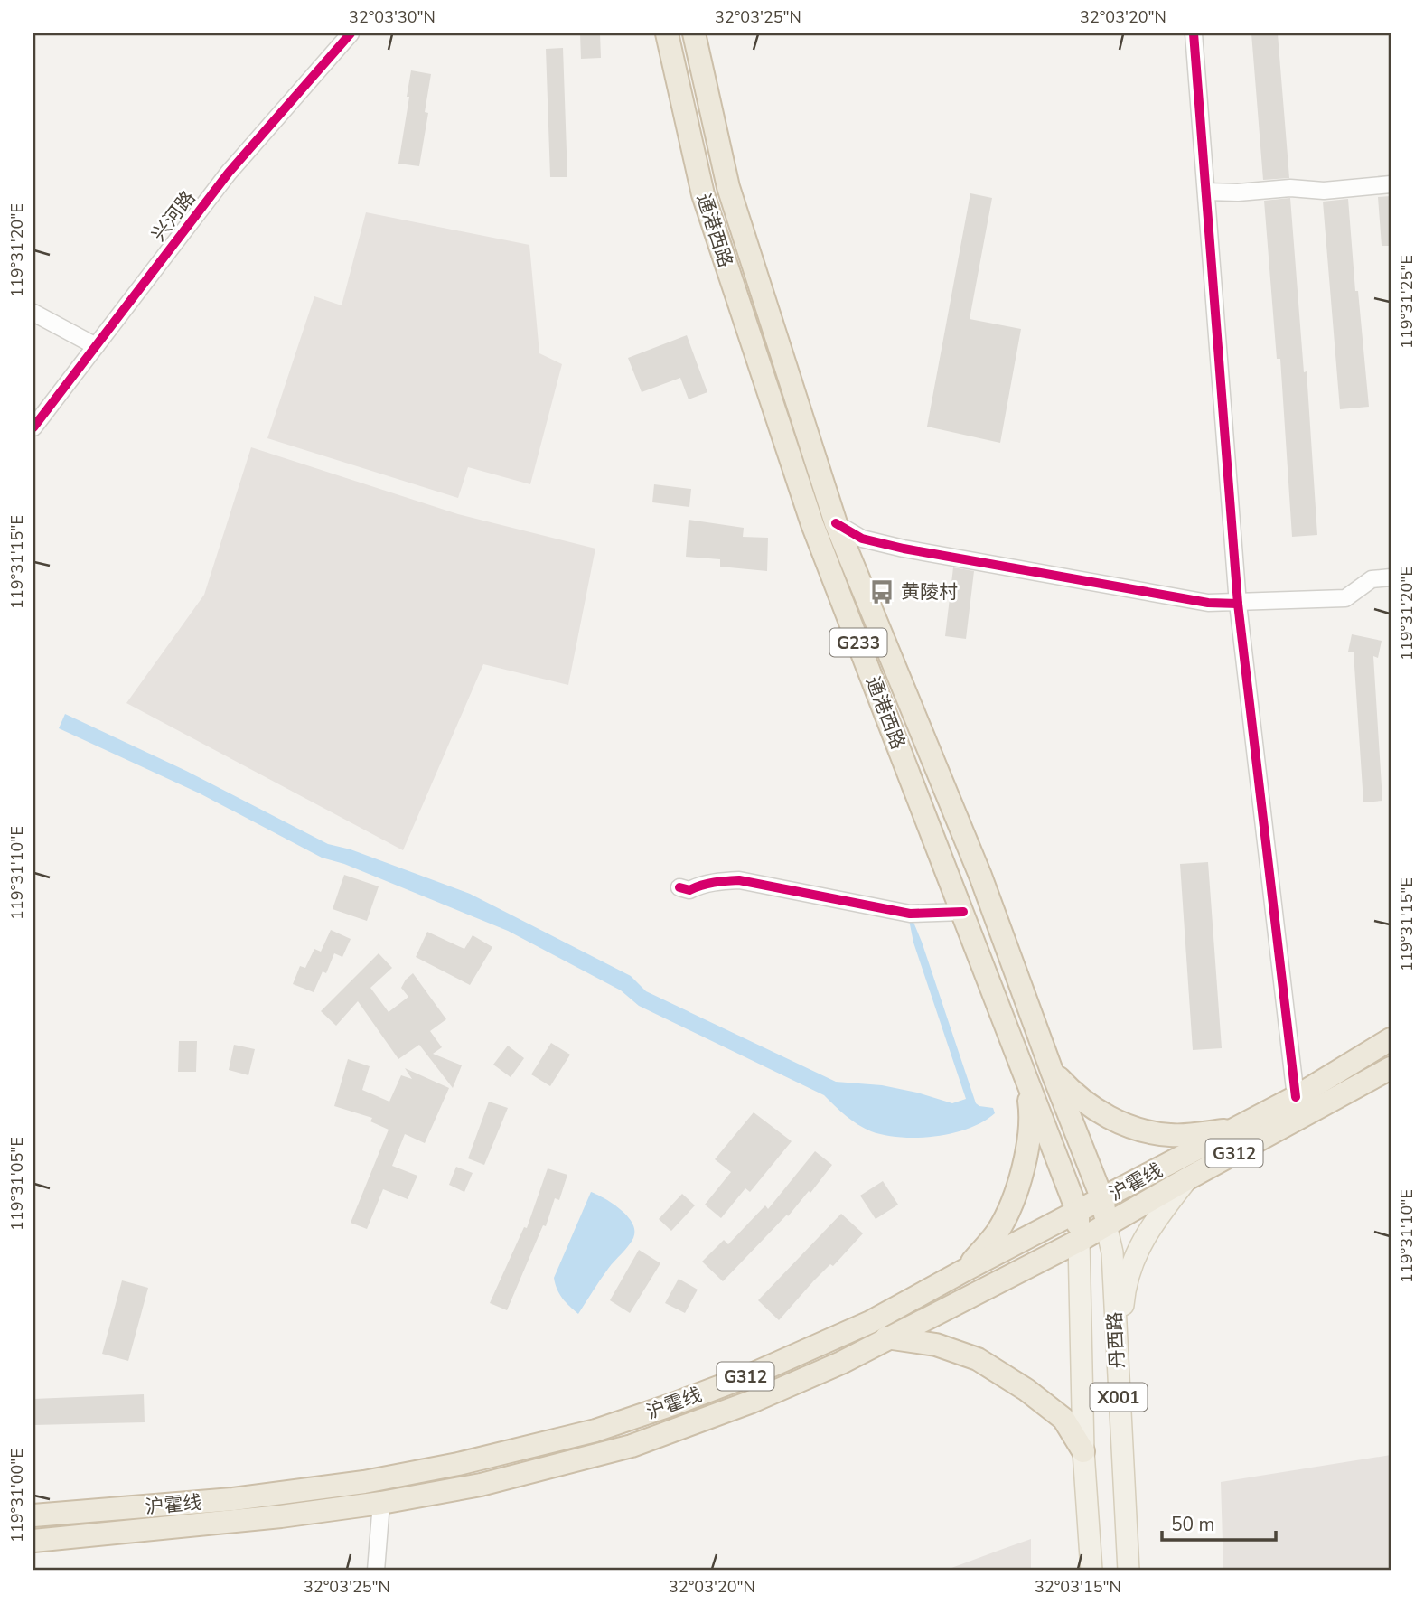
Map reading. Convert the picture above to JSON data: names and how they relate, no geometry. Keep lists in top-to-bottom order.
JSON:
{
  "streets": {
    "highway": [
      "通港西路",
      "G233",
      "G312",
      "沪霍线"
    ],
    "main road": ["丹西路", "X001"],
    "street": ["兴河路"]
  },
  "crossings": [
    ["通港西路", "沪霍线"],
    ["通港西路", "丹西路"],
    ["沪霍线", "丹西路"]
  ],
  "places": {
    "bus stop": ["黄陵村"]
  },
  "scale_bar": "50 m",
  "coordinates": [
    "32°03'30\"N",
    "32°03'25\"N",
    "32°03'20\"N",
    "119°31'20\"E",
    "119°31'25\"E",
    "119°31'15\"E",
    "119°31'10\"E",
    "119°31'05\"E",
    "119°31'00\"E",
    "32°03'15\"N"
  ]
}
